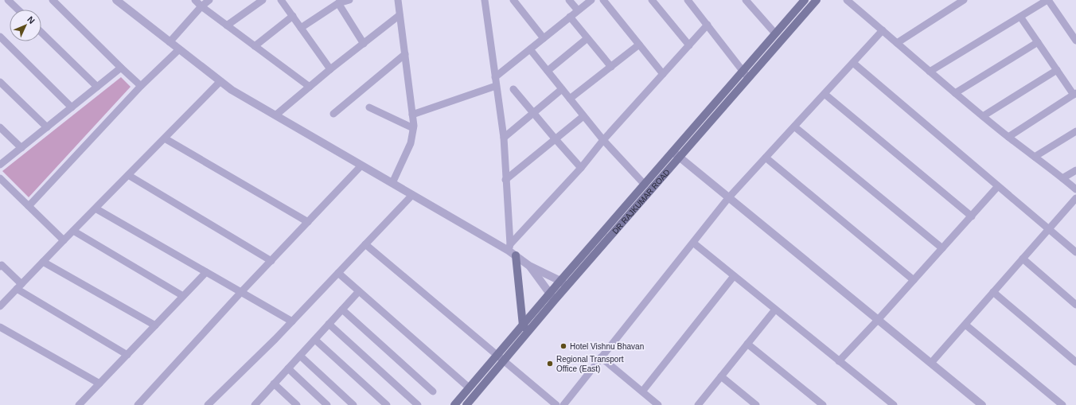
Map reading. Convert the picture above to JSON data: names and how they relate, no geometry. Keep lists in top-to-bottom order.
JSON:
{
  "streets": {
    "main road": ["DR RAJKUMAR ROAD"]
  },
  "places": ["Hotel Vishnu Bhavan", "Regional Transport Office (East)"],
  "north": "top right"
}
